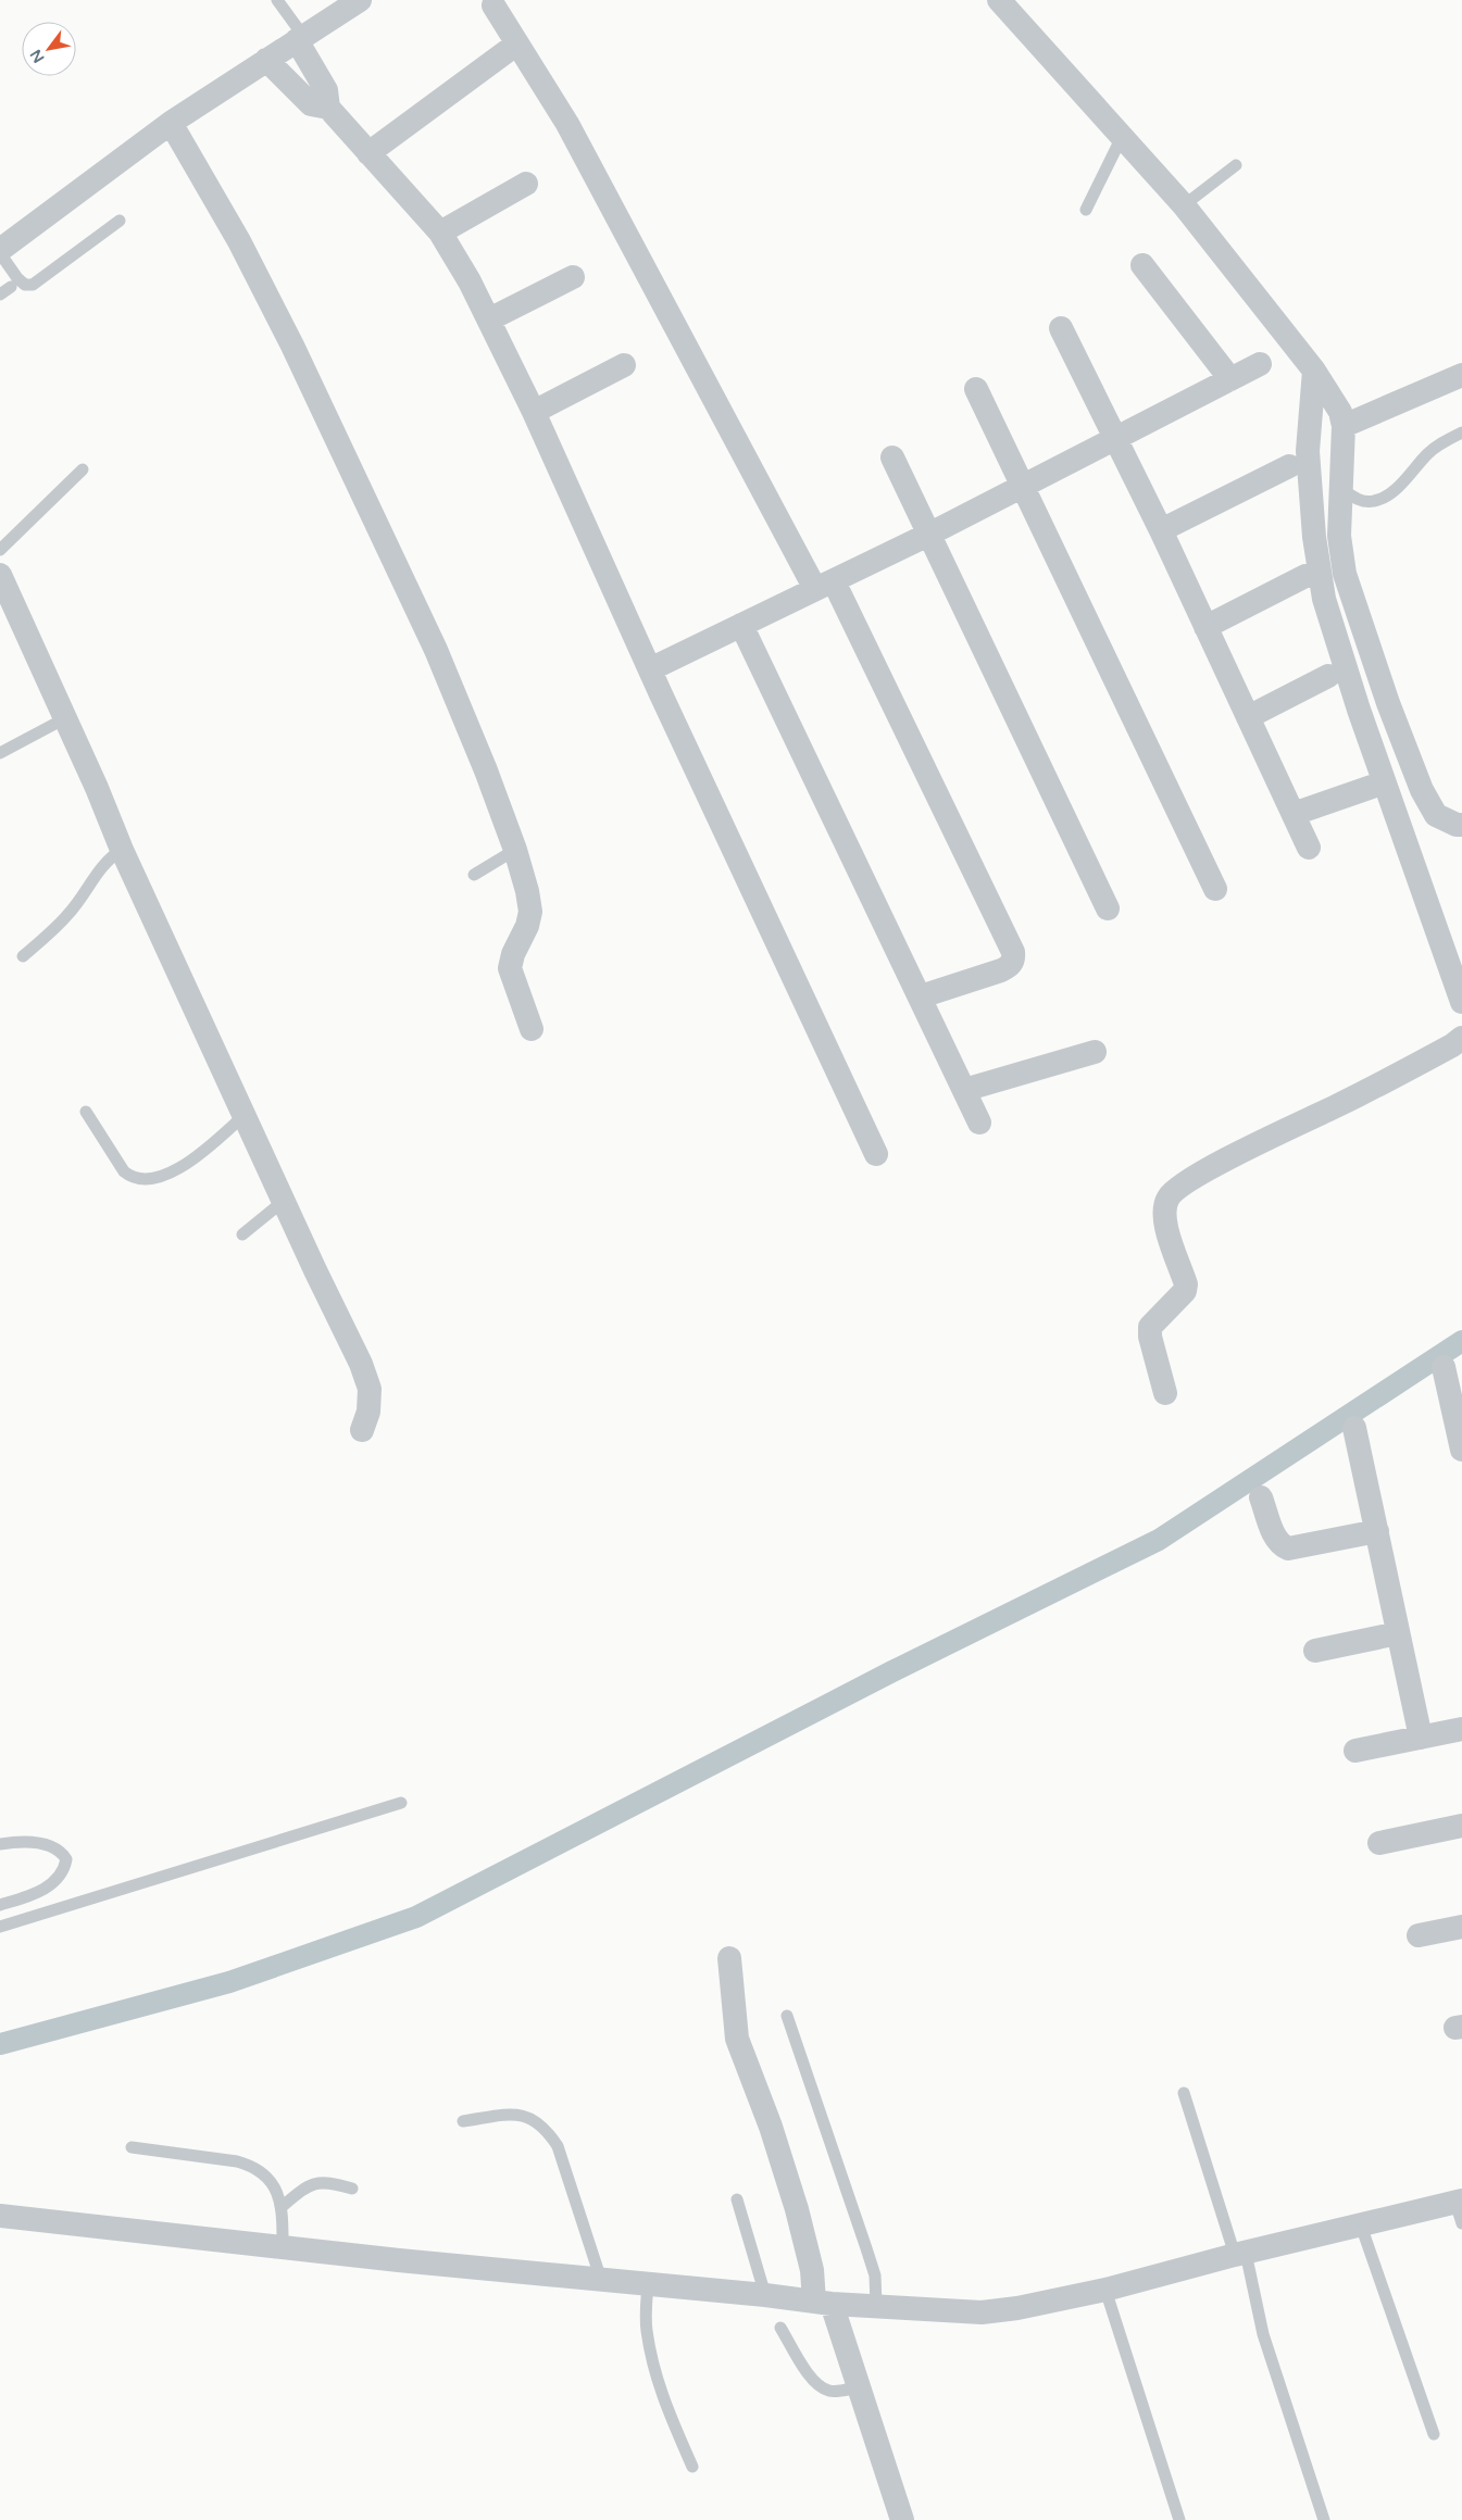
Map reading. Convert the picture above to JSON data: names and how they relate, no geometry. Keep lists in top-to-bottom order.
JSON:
{
  "north": "bottom left"
}
